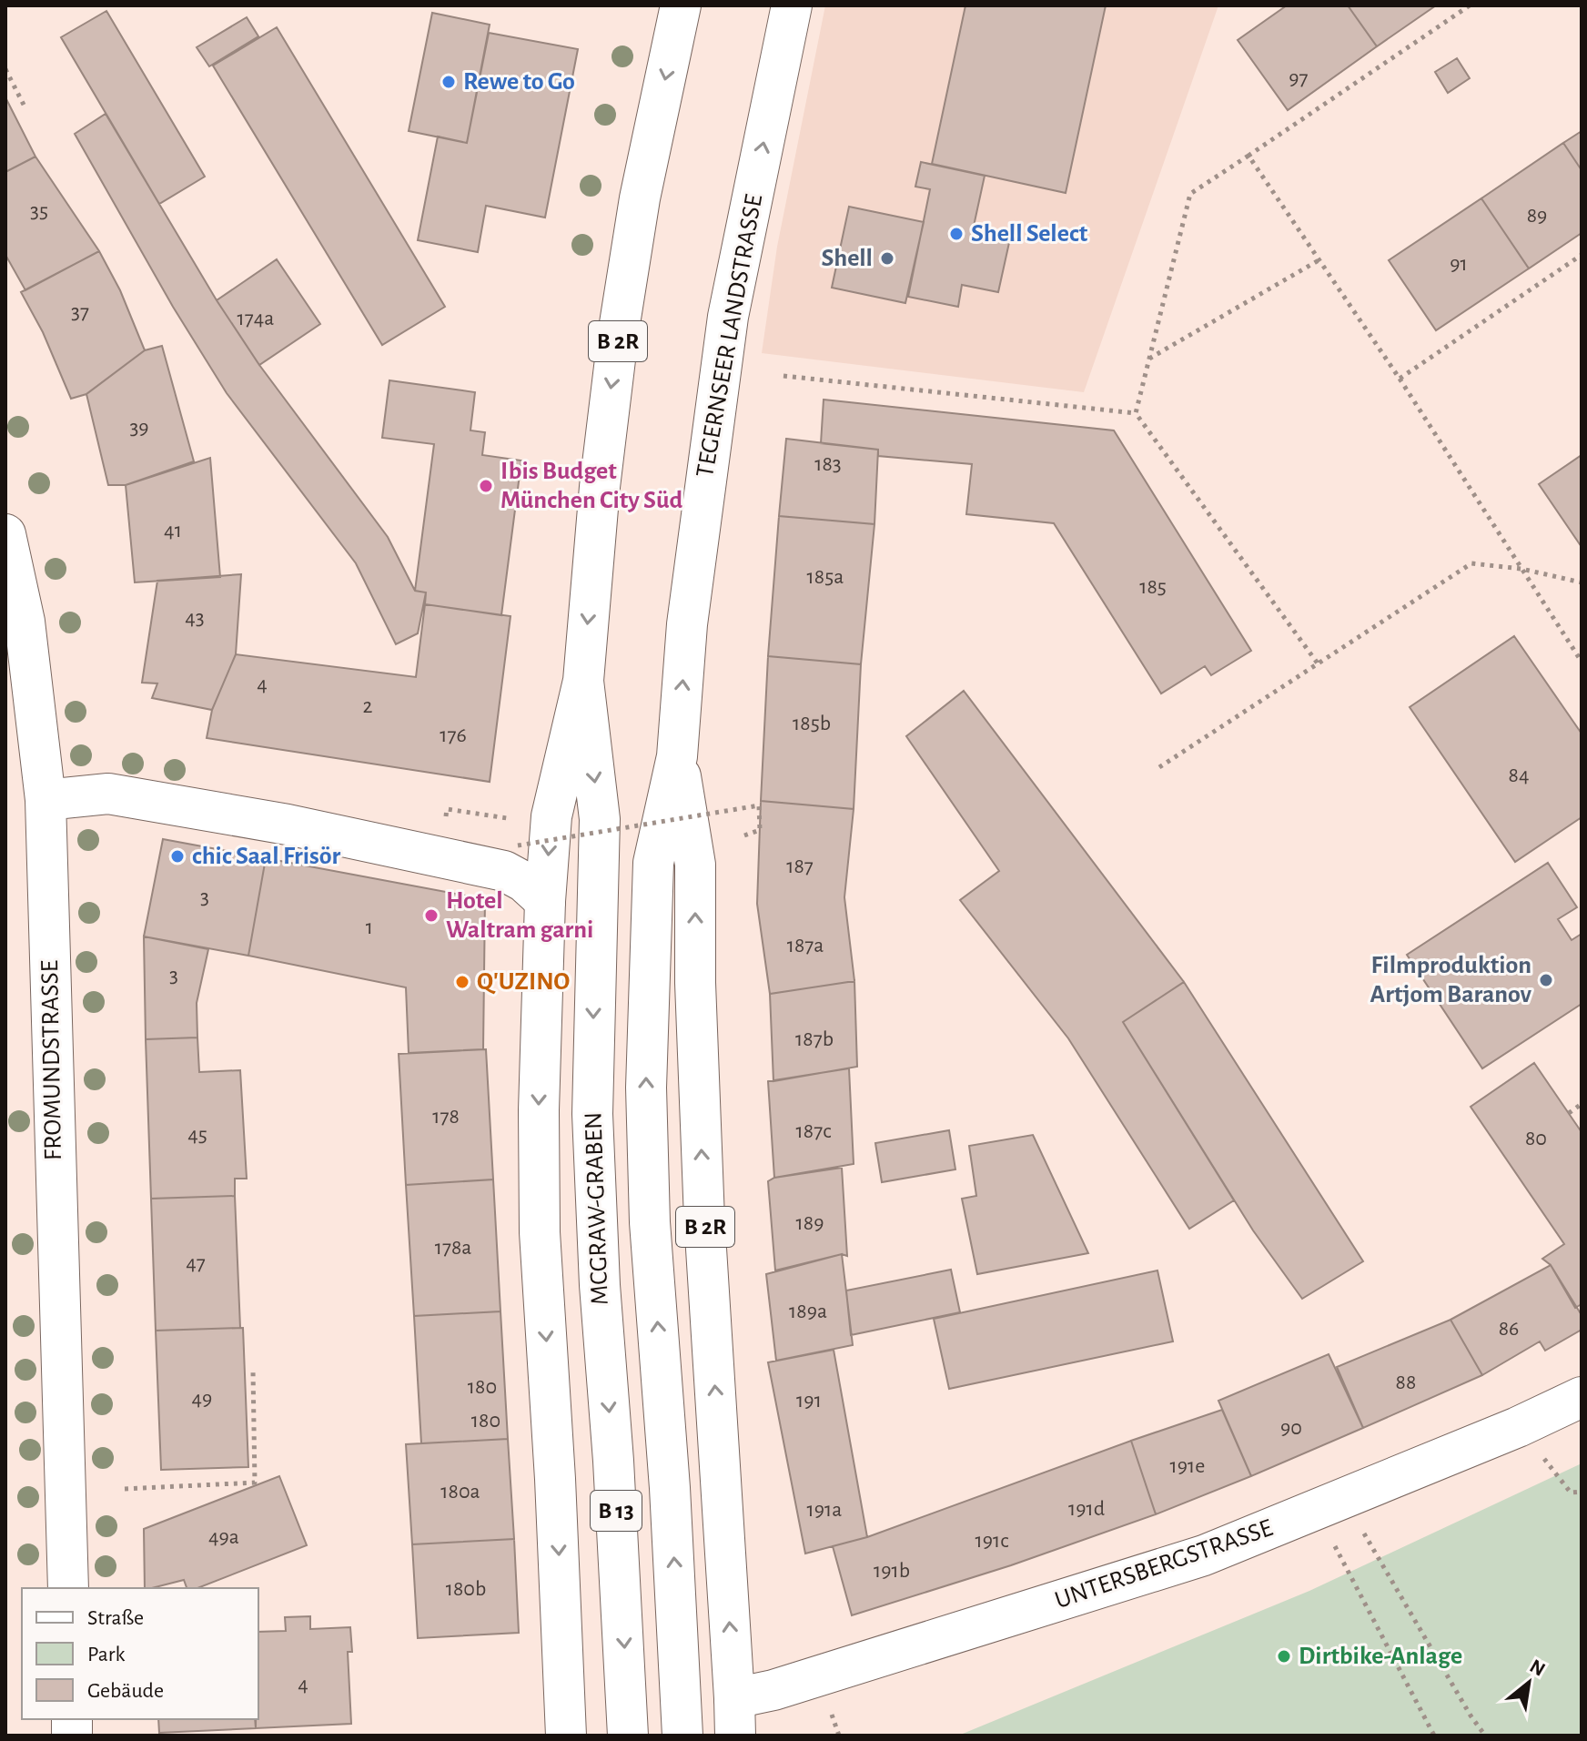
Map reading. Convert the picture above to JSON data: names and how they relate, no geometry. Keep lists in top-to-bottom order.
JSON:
{
  "streets": {
    "main road": [
      "TEGERNSEER LANDSTRASSE",
      "B 2R",
      "FROMUNDSTRASSE",
      "MCGRAW-GRABEN",
      "B 13",
      "UNTERSBERGSTRASSE"
    ]
  },
  "crossings": [
    ["TEGERNSEER LANDSTRASSE", "B 2R"],
    ["TEGERNSEER LANDSTRASSE", "MCGRAW-GRABEN"],
    ["B 2R", "MCGRAW-GRABEN"],
    ["B 2R", "UNTERSBERGSTRASSE"]
  ],
  "places": [
    "Rewe to Go",
    "Shell Select",
    "Shell",
    "Ibis Budget München City Süd",
    "chic Saal Frisör",
    "Hotel Waltram garni",
    "Filmproduktion Artjom Baranov",
    "Q'UZINO",
    "Dirtbike-Anlage"
  ],
  "house_numbers": [
    "97",
    "35",
    "89",
    "91",
    "37",
    "174a",
    "39",
    "183",
    "41",
    "185a",
    "185",
    "43",
    "4",
    "2",
    "185b",
    "176",
    "84",
    "187",
    "3",
    "1",
    "187a",
    "3",
    "187b",
    "178",
    "187c",
    "45",
    "80",
    "189",
    "178a",
    "47",
    "189a",
    "86",
    "88",
    "180",
    "49",
    "191",
    "180",
    "90",
    "191e",
    "180a",
    "191d",
    "191a",
    "49a",
    "191c",
    "191b",
    "180b",
    "4"
  ],
  "legend": ["Straße", "Park", "Gebäude"],
  "north": "top right"
}
